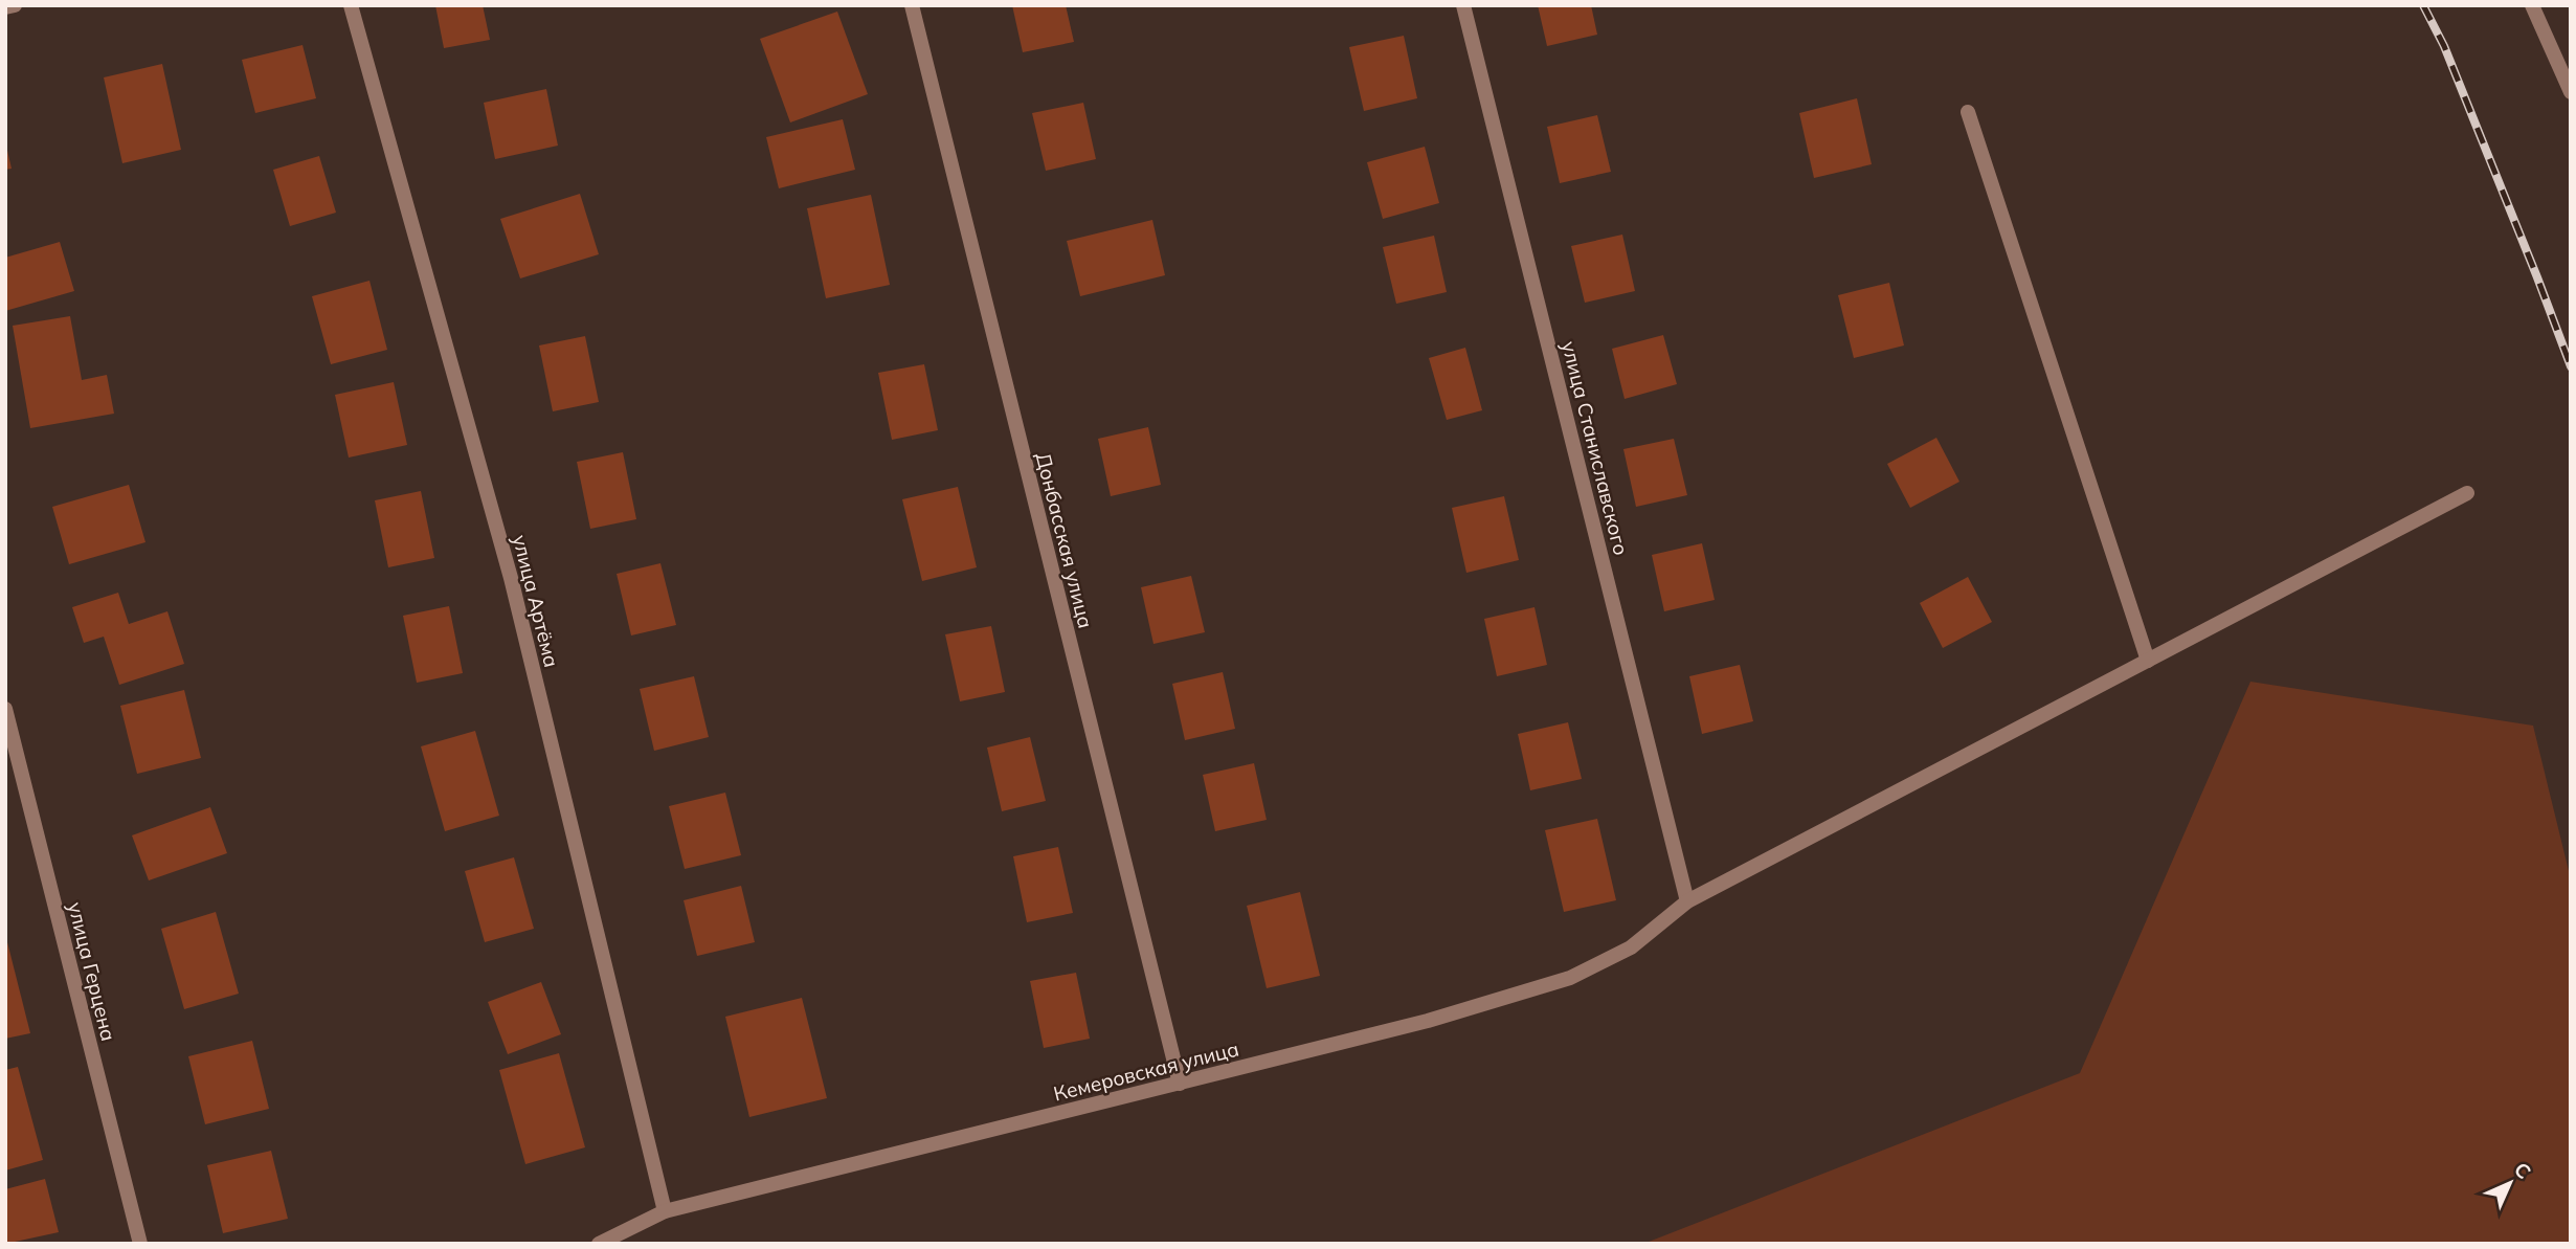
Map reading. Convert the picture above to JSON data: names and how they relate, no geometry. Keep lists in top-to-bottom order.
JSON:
{
  "streets": {
    "street": [
      "улица Станиславского",
      "Донбасская улица",
      "улица Артёма",
      "улица Герцена",
      "Кемеровская улица"
    ]
  },
  "crossings": [
    ["улица Станиславского", "Кемеровская улица"],
    ["Донбасская улица", "Кемеровская улица"],
    ["улица Артёма", "Кемеровская улица"]
  ],
  "north": "top right"
}
